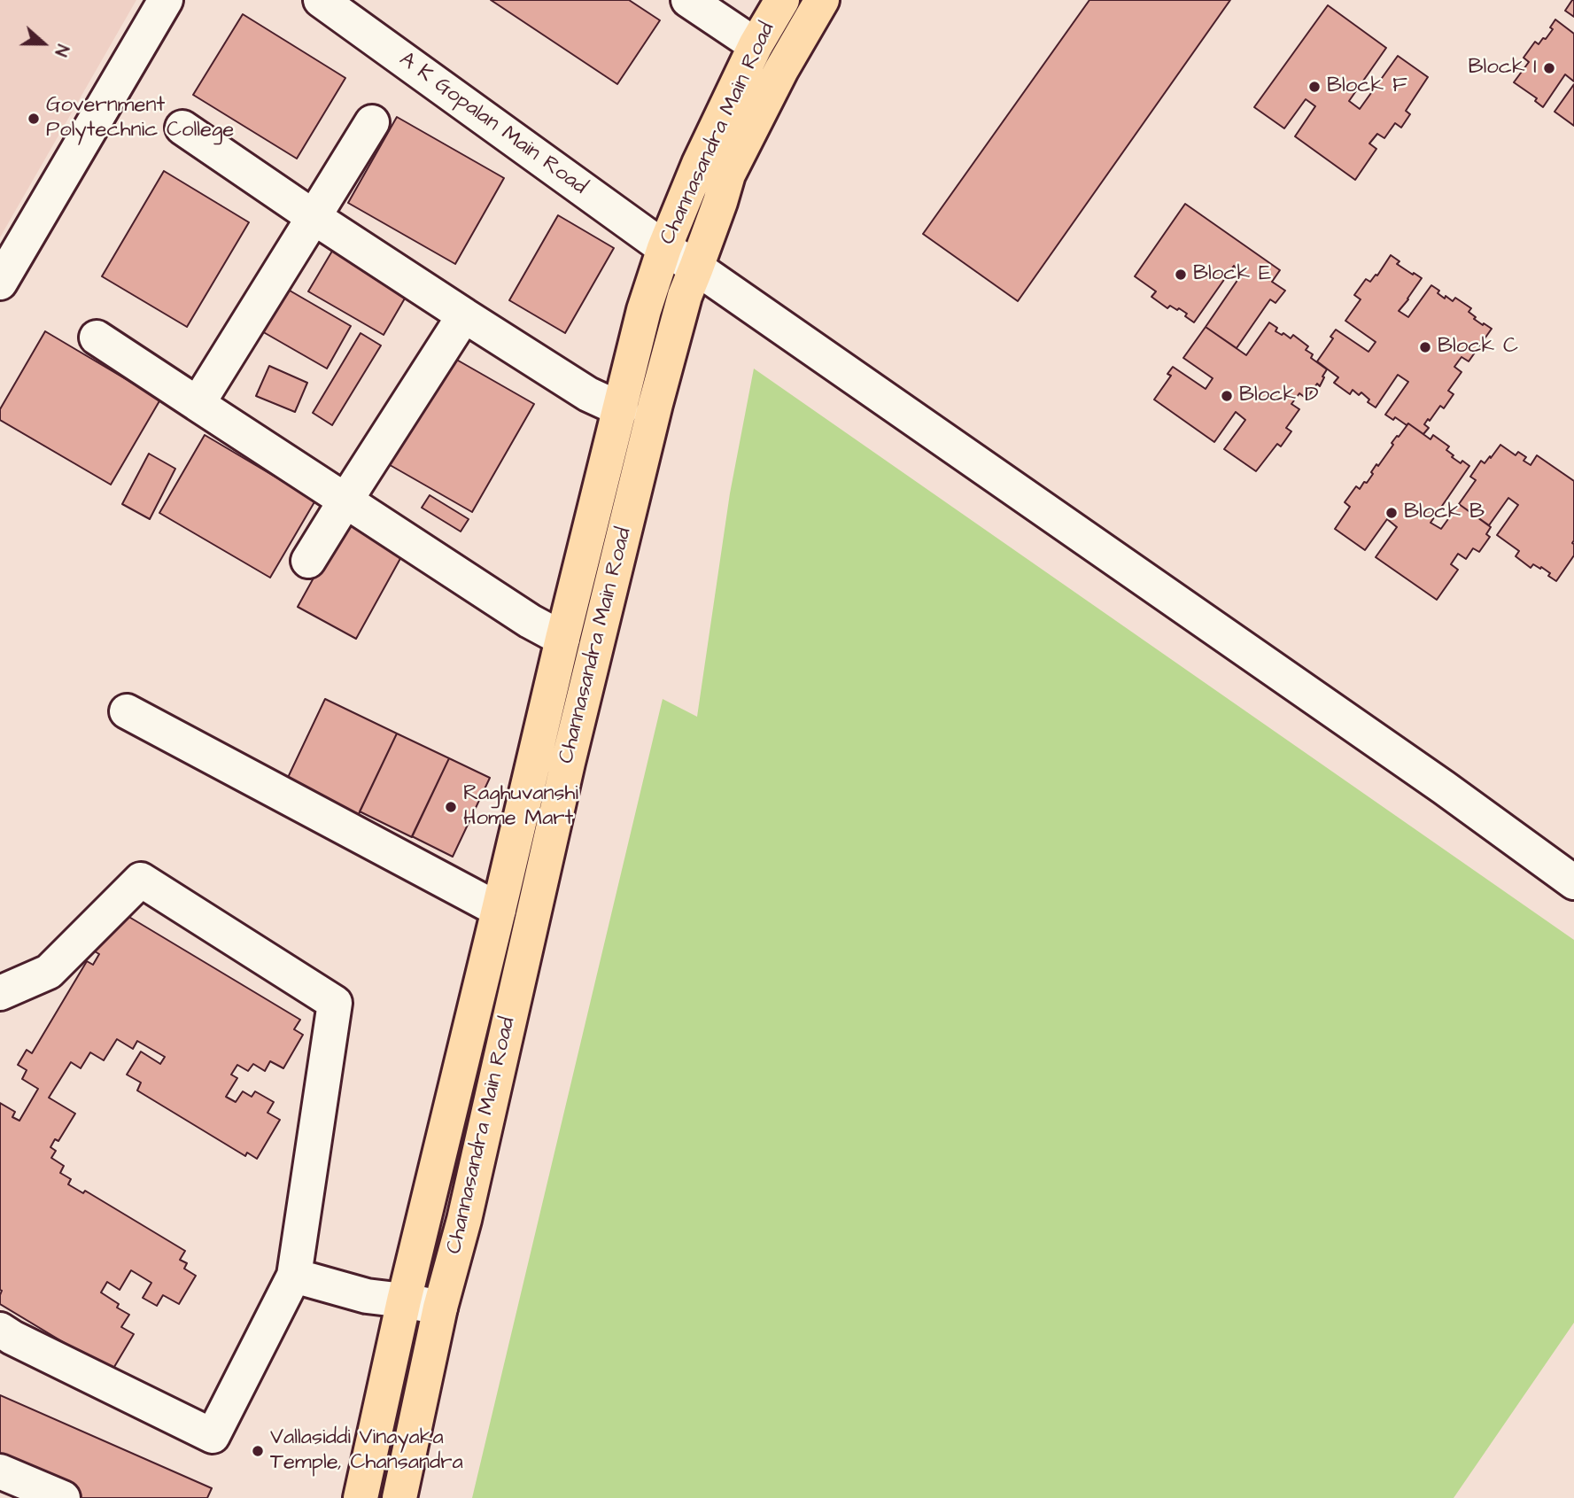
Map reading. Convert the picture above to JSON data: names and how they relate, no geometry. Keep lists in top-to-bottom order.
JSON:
{
  "streets": {
    "main road": ["Channasandra Main Road"],
    "street": ["A K Gopalan Main Road"]
  },
  "crossings": [
    ["A K Gopalan Main Road", "Channasandra Main Road"]
  ],
  "places": [
    "Block I",
    "Block F",
    "Government Polytechnic College",
    "Block E",
    "Block C",
    "Block D",
    "Block B",
    "Raghuvanshi Home Mart",
    "Vallasiddi Vinayaka Temple, Chansandra"
  ],
  "north": "right"
}
